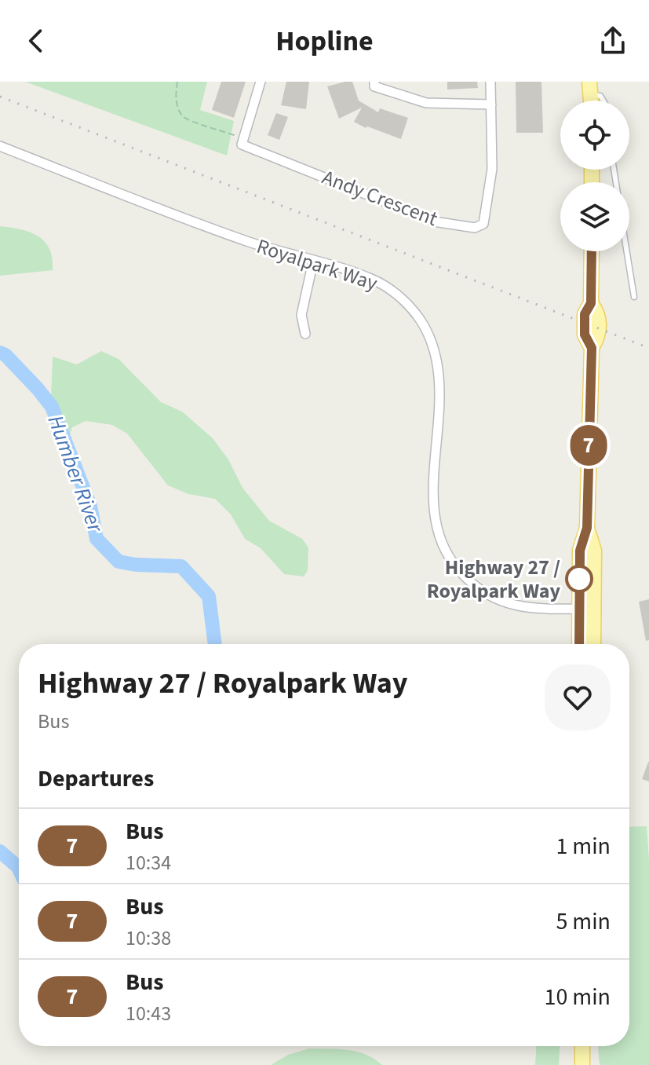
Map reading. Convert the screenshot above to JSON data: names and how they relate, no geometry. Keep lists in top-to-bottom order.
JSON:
{
  "streets": {
    "street": ["Andy Crescent", "Royalpark Way"]
  },
  "water": ["Humber River"],
  "places": ["Highway 27 / Royalpark Way"],
  "lines": ["bus line 7"],
  "page": {
    "header": "Hopline",
    "on_map": "7",
    "heading": [
      ["Highway 27 / Royalpark Way", "Bus"],
      "Departures"
    ],
    "list": [
      {
        "mark": "7",
        "name": "Bus",
        "note": "10:34",
        "value": "1 min"
      },
      {
        "mark": "7",
        "name": "Bus",
        "note": "10:38",
        "value": "5 min"
      },
      {
        "mark": "7",
        "name": "Bus",
        "note": "10:43",
        "value": "10 min"
      }
    ]
  }
}
